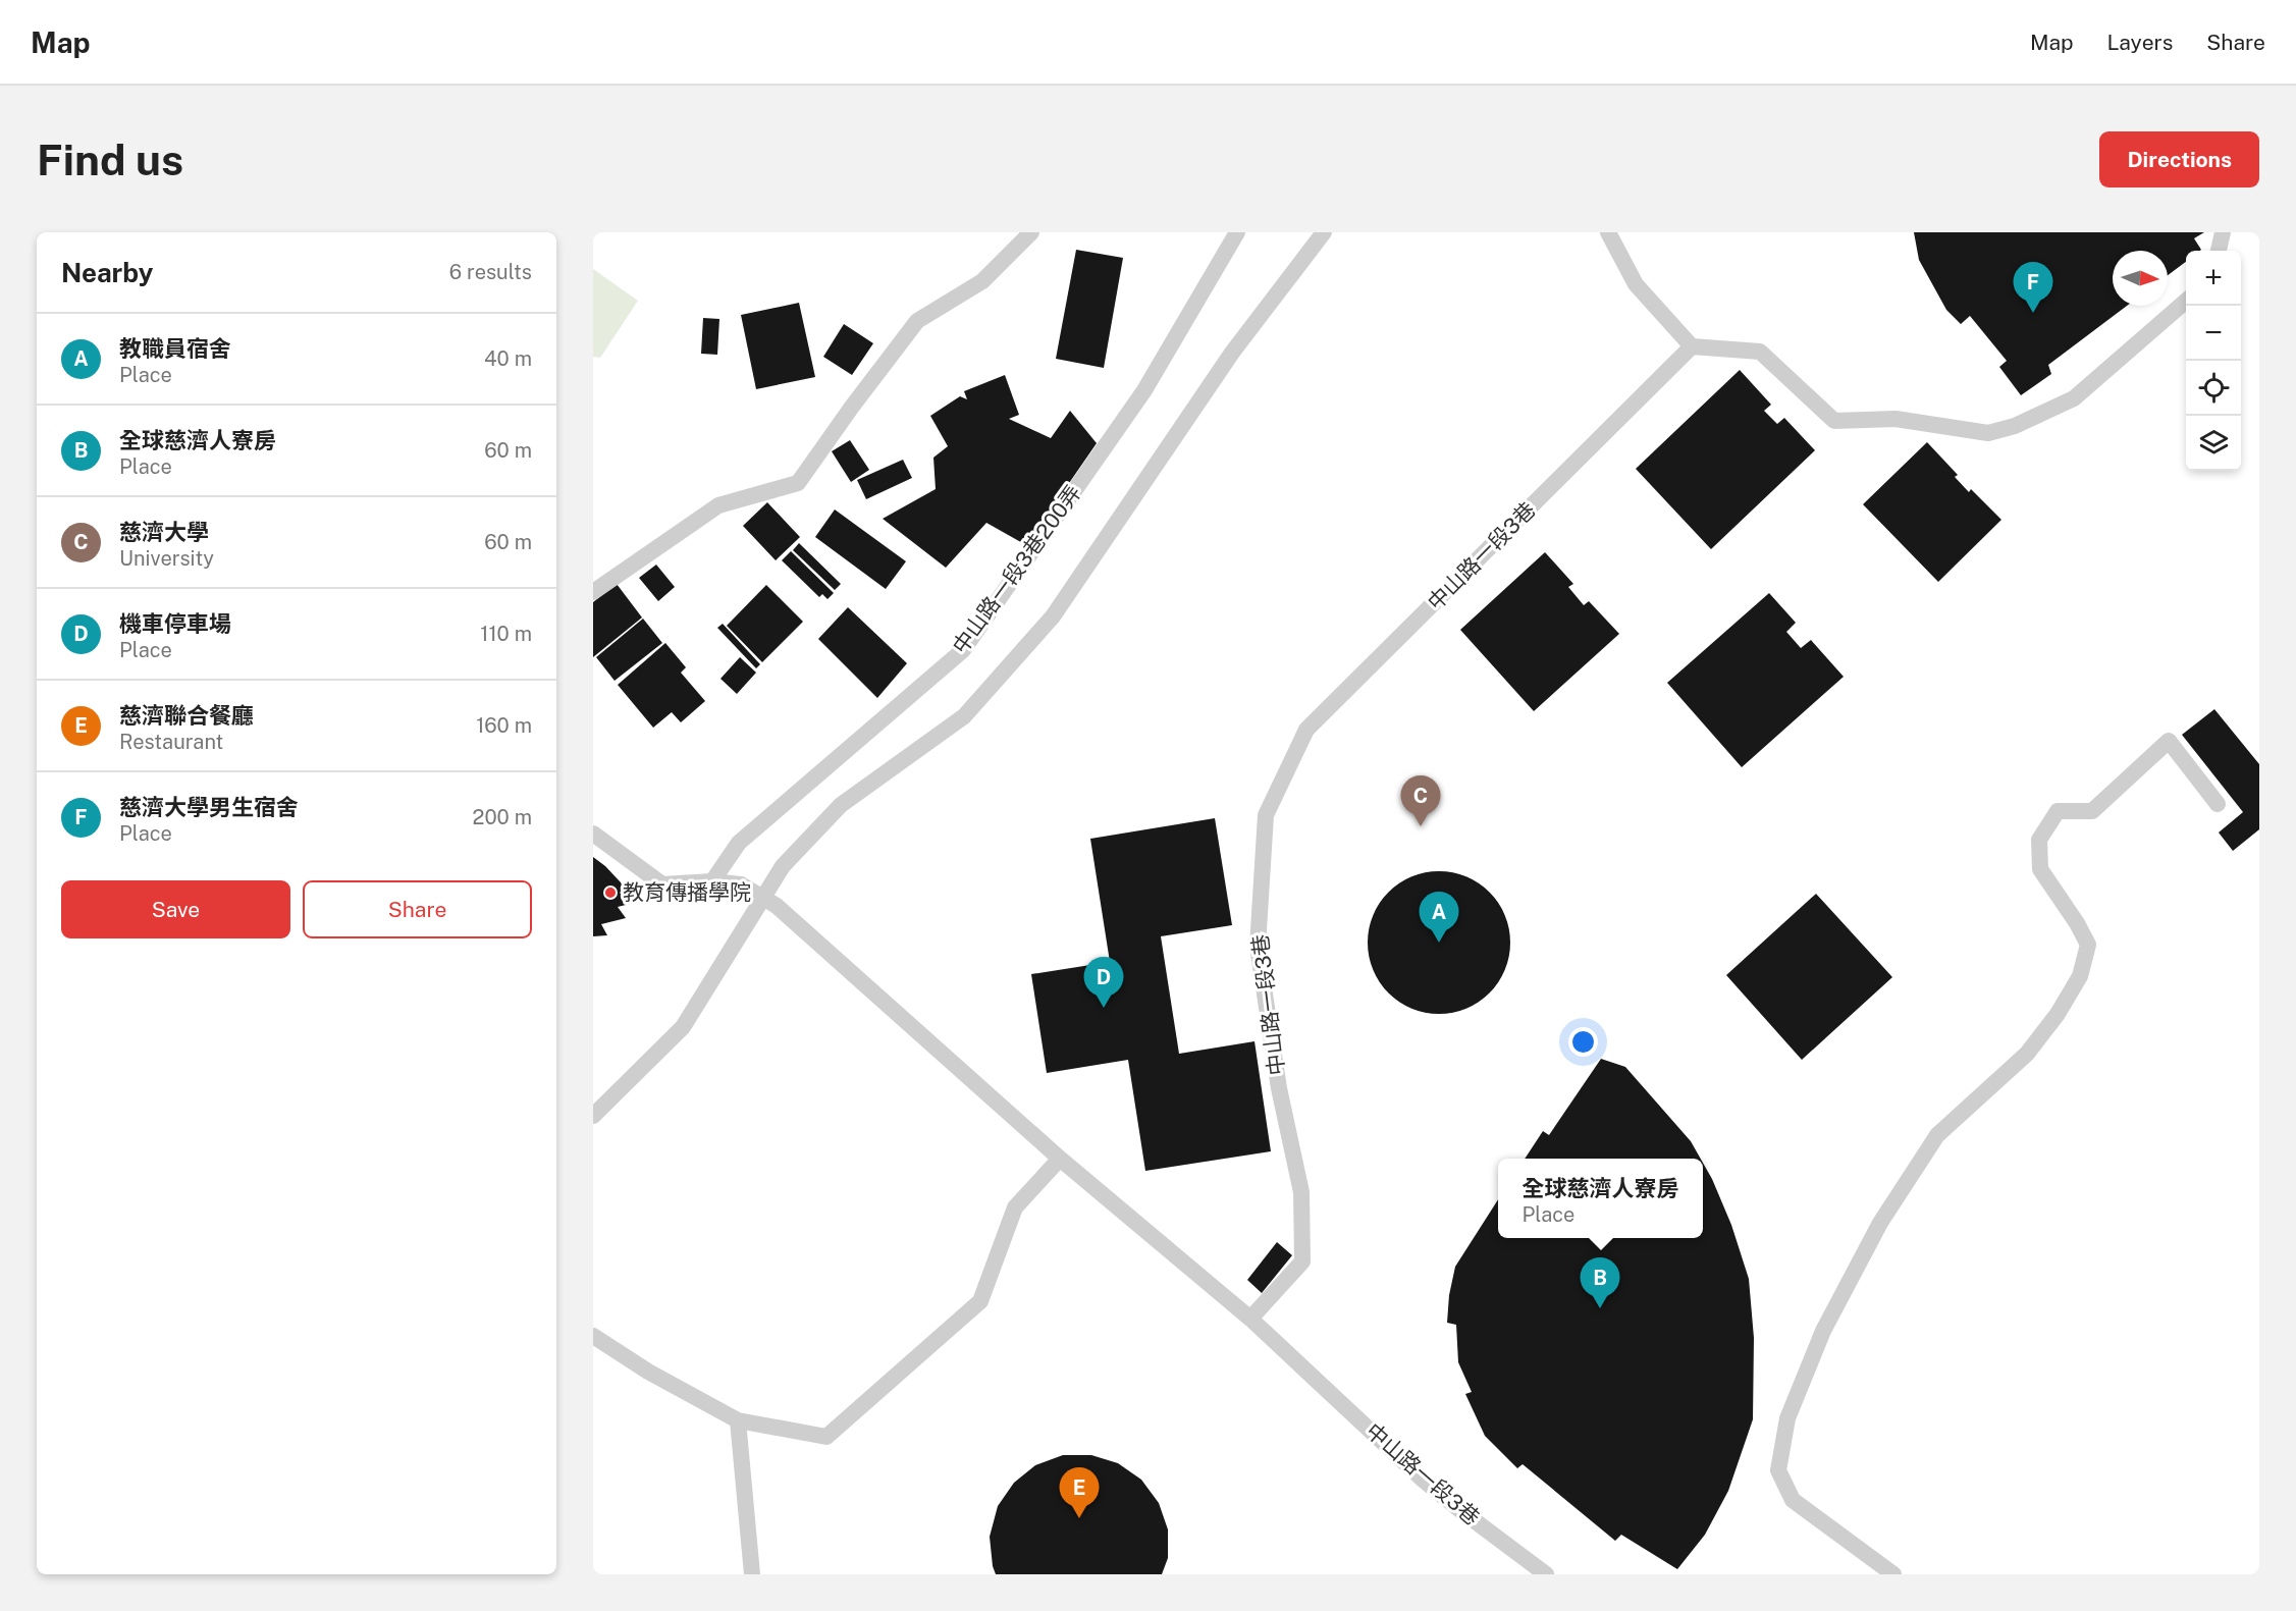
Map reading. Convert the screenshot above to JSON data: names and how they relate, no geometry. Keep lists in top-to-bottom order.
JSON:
{
  "streets": {
    "lane": ["中山路一段3巷", "中山路一段3巷200弄"]
  },
  "crossings": [
    ["中山路一段3巷", "中山路一段3巷200弄"]
  ],
  "places": ["教育傳播學院"],
  "north": "right",
  "page": {
    "header": "Map",
    "nav": ["Map", "Layers", "Share"],
    "buttons": [
      "Directions",
      ["Save", "Share"]
    ],
    "title": "Find us",
    "heading": ["Nearby", "6 results"],
    "map_buttons": ["+", "−"],
    "pins": [
      "F",
      "C",
      "A",
      "D",
      "B",
      "E"
    ],
    "list": [
      {
        "mark": "A",
        "name": "教職員宿舍",
        "note": "Place",
        "value": "40 m"
      },
      {
        "mark": "B",
        "name": "全球慈濟人寮房",
        "note": "Place",
        "value": "60 m"
      },
      {
        "mark": "C",
        "name": "慈濟大學",
        "note": "University",
        "value": "60 m"
      },
      {
        "mark": "D",
        "name": "機車停車場",
        "note": "Place",
        "value": "110 m"
      },
      {
        "mark": "E",
        "name": "慈濟聯合餐廳",
        "note": "Restaurant",
        "value": "160 m"
      },
      {
        "mark": "F",
        "name": "慈濟大學男生宿舍",
        "note": "Place",
        "value": "200 m"
      }
    ],
    "popup": ["全球慈濟人寮房", "Place"]
  }
}
